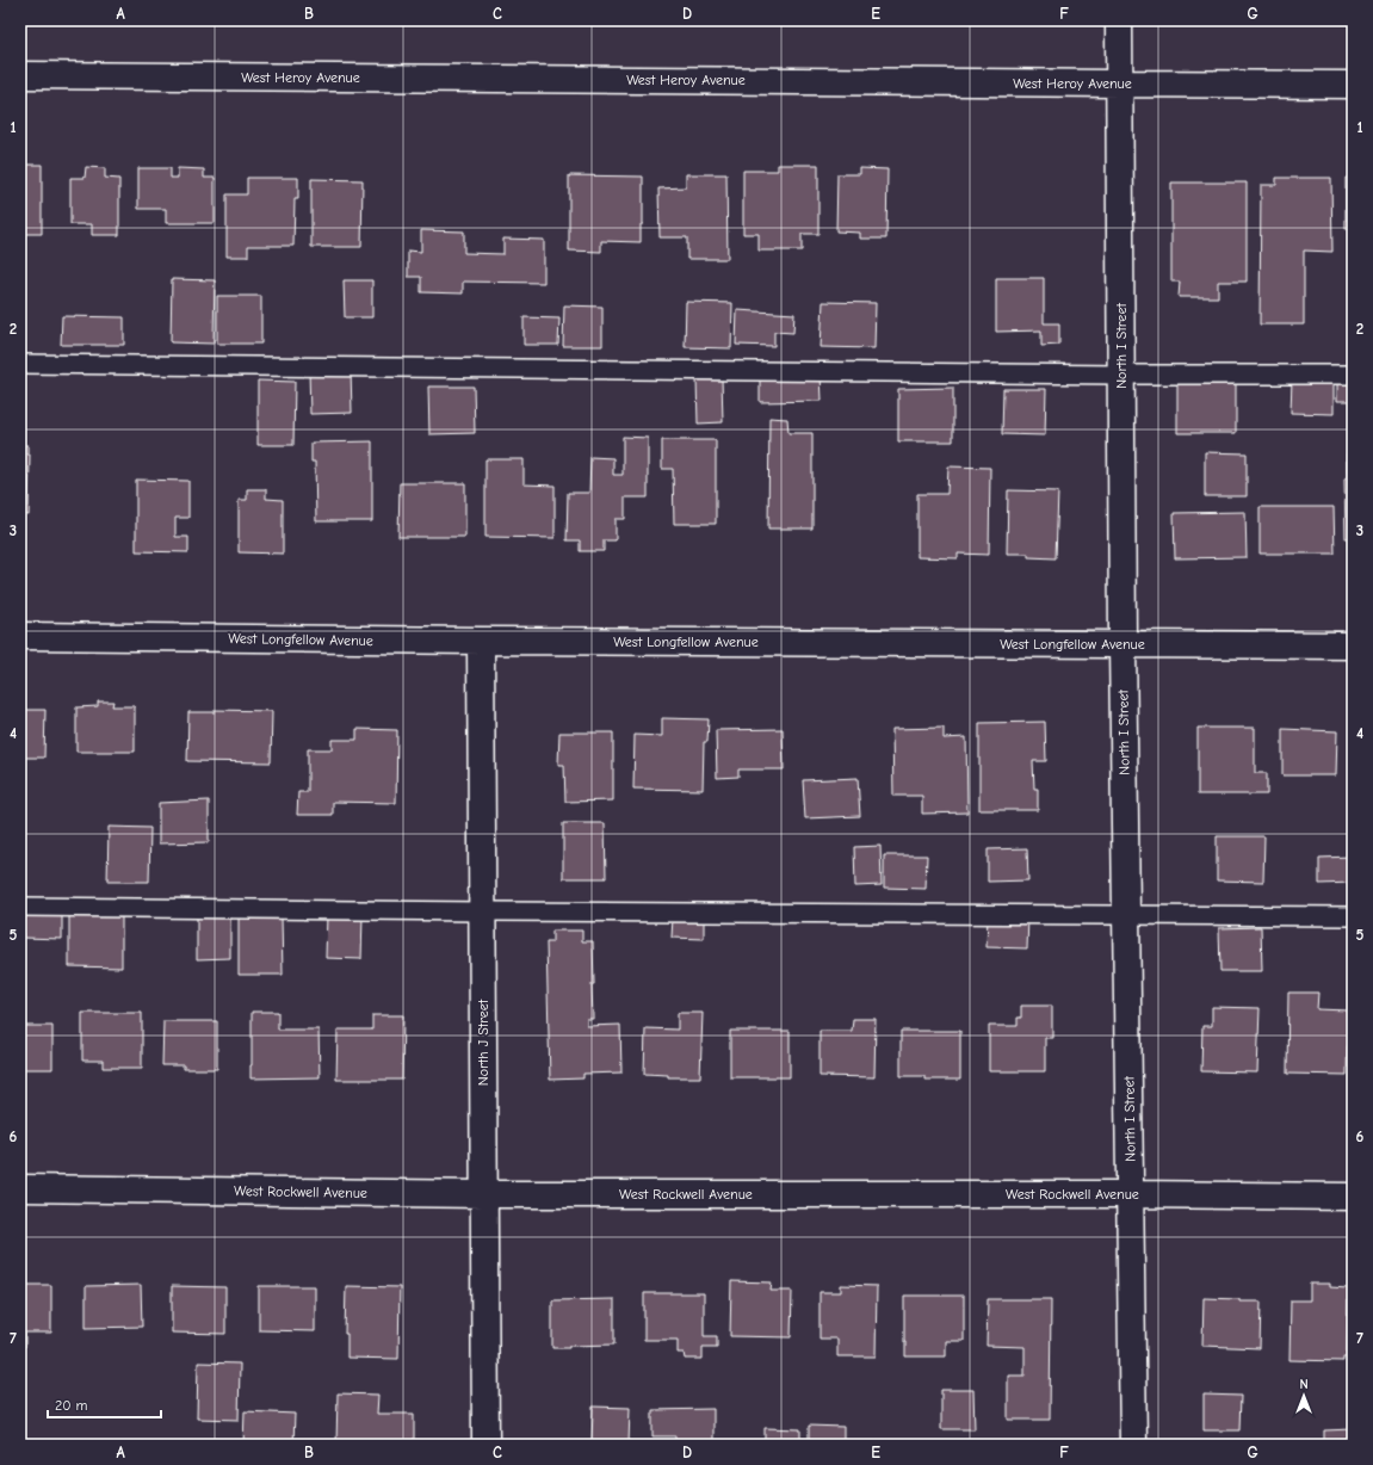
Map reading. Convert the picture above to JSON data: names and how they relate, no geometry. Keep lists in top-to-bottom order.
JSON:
{
  "streets": {
    "street": [
      "West Heroy Avenue",
      "North I Street",
      "West Longfellow Avenue",
      "North J Street",
      "West Rockwell Avenue"
    ]
  },
  "crossings": [
    ["West Heroy Avenue", "North I Street"],
    ["North I Street", "West Longfellow Avenue"],
    ["North I Street", "West Rockwell Avenue"],
    ["West Longfellow Avenue", "North J Street"],
    ["North J Street", "West Rockwell Avenue"]
  ],
  "scale_bar": "20 m",
  "north": "top",
  "grid": {
    "columns": [
      "A",
      "B",
      "C",
      "D",
      "E",
      "F",
      "G"
    ],
    "rows": [
      "1",
      "2",
      "3",
      "4",
      "5",
      "6",
      "7"
    ]
  }
}
